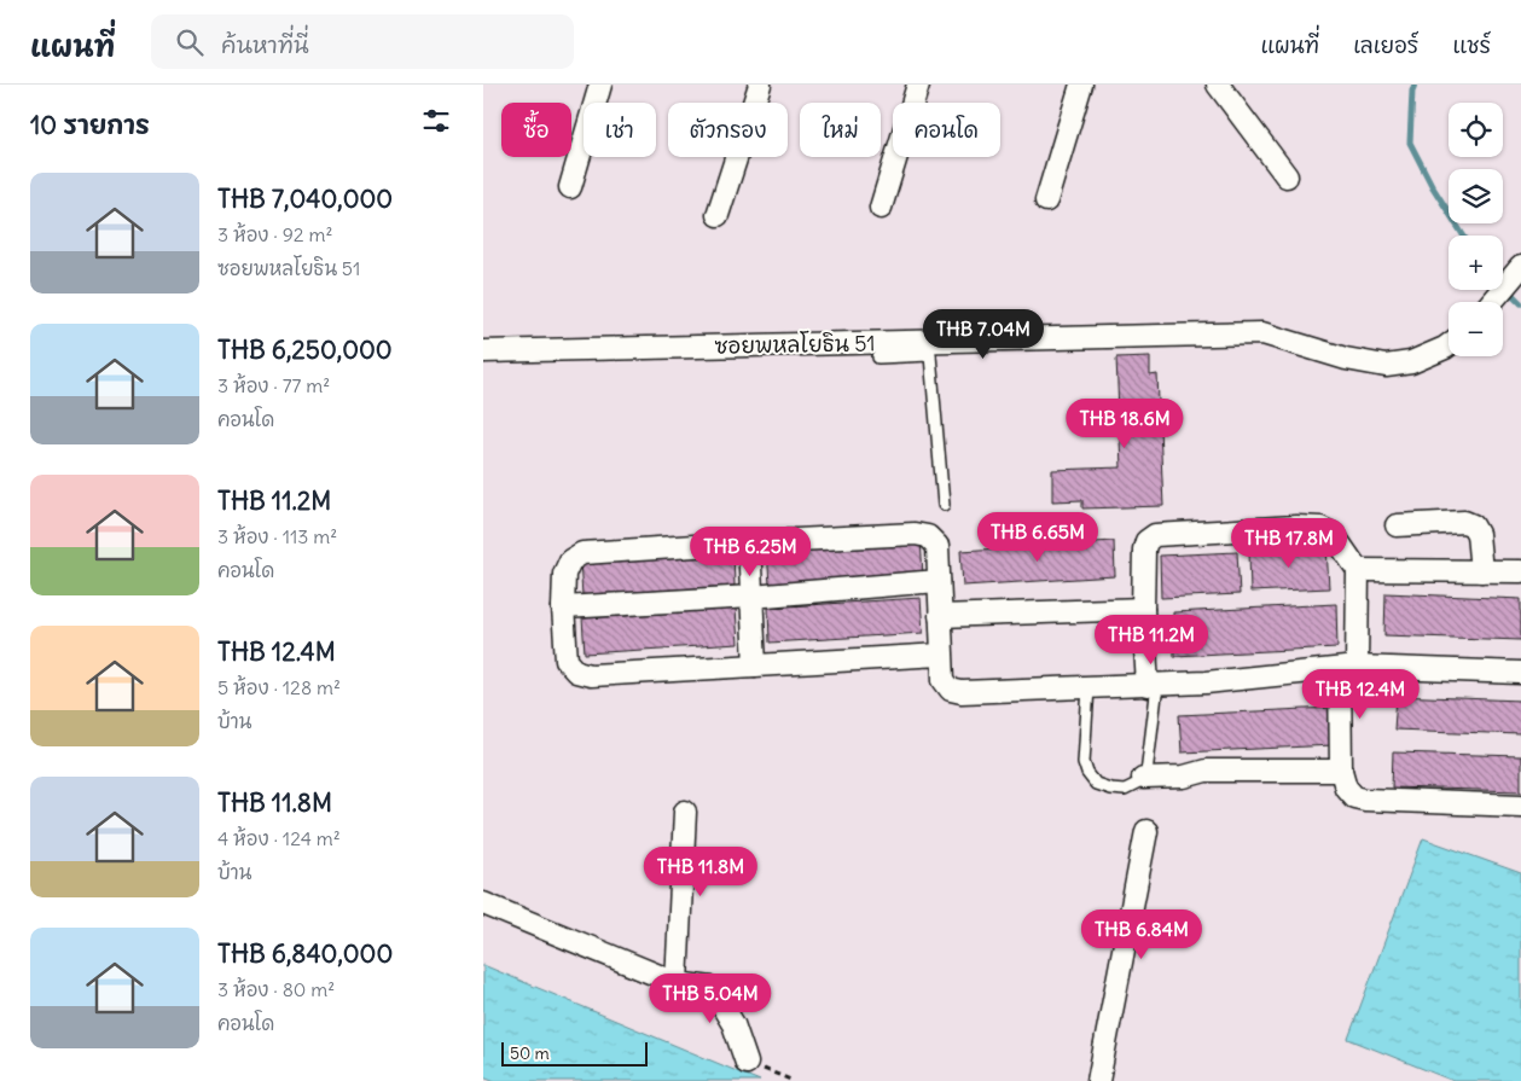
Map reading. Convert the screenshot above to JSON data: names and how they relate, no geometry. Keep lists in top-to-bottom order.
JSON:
{
  "streets": {
    "street": ["ซอยพหลโยธิน 51"]
  },
  "scale_bar": "50 m",
  "page": {
    "header": "แผนที่",
    "search": "ค้นหาที่นี่",
    "nav": ["แผนที่", "เลเยอร์", "แชร์"],
    "heading": "10 รายการ",
    "map_buttons": ["+", "−"],
    "chip": [
      "ซื้อ",
      "เช่า",
      "ตัวกรอง",
      "ใหม่",
      "คอนโด"
    ],
    "list": [
      {
        "name": "THB 7,040,000",
        "note": "3 ห้อง · 92 m² · ซอยพหลโยธิน 51"
      },
      {
        "name": "THB 6,250,000",
        "note": "3 ห้อง · 77 m² · คอนโด"
      },
      {
        "name": "THB 11.2M",
        "note": "3 ห้อง · 113 m² · คอนโด"
      },
      {
        "name": "THB 12.4M",
        "note": "5 ห้อง · 128 m² · บ้าน"
      },
      {
        "name": "THB 11.8M",
        "note": "4 ห้อง · 124 m² · บ้าน"
      },
      {
        "name": "THB 6,840,000",
        "note": "3 ห้อง · 80 m² · คอนโด"
      }
    ],
    "price": [
      "THB 7.04M",
      "THB 18.6M",
      "THB 6.65M",
      "THB 17.8M",
      "THB 6.25M",
      "THB 11.2M",
      "THB 12.4M",
      "THB 11.8M",
      "THB 6.84M",
      "THB 5.04M"
    ],
    "scale": "50 m"
  }
}
